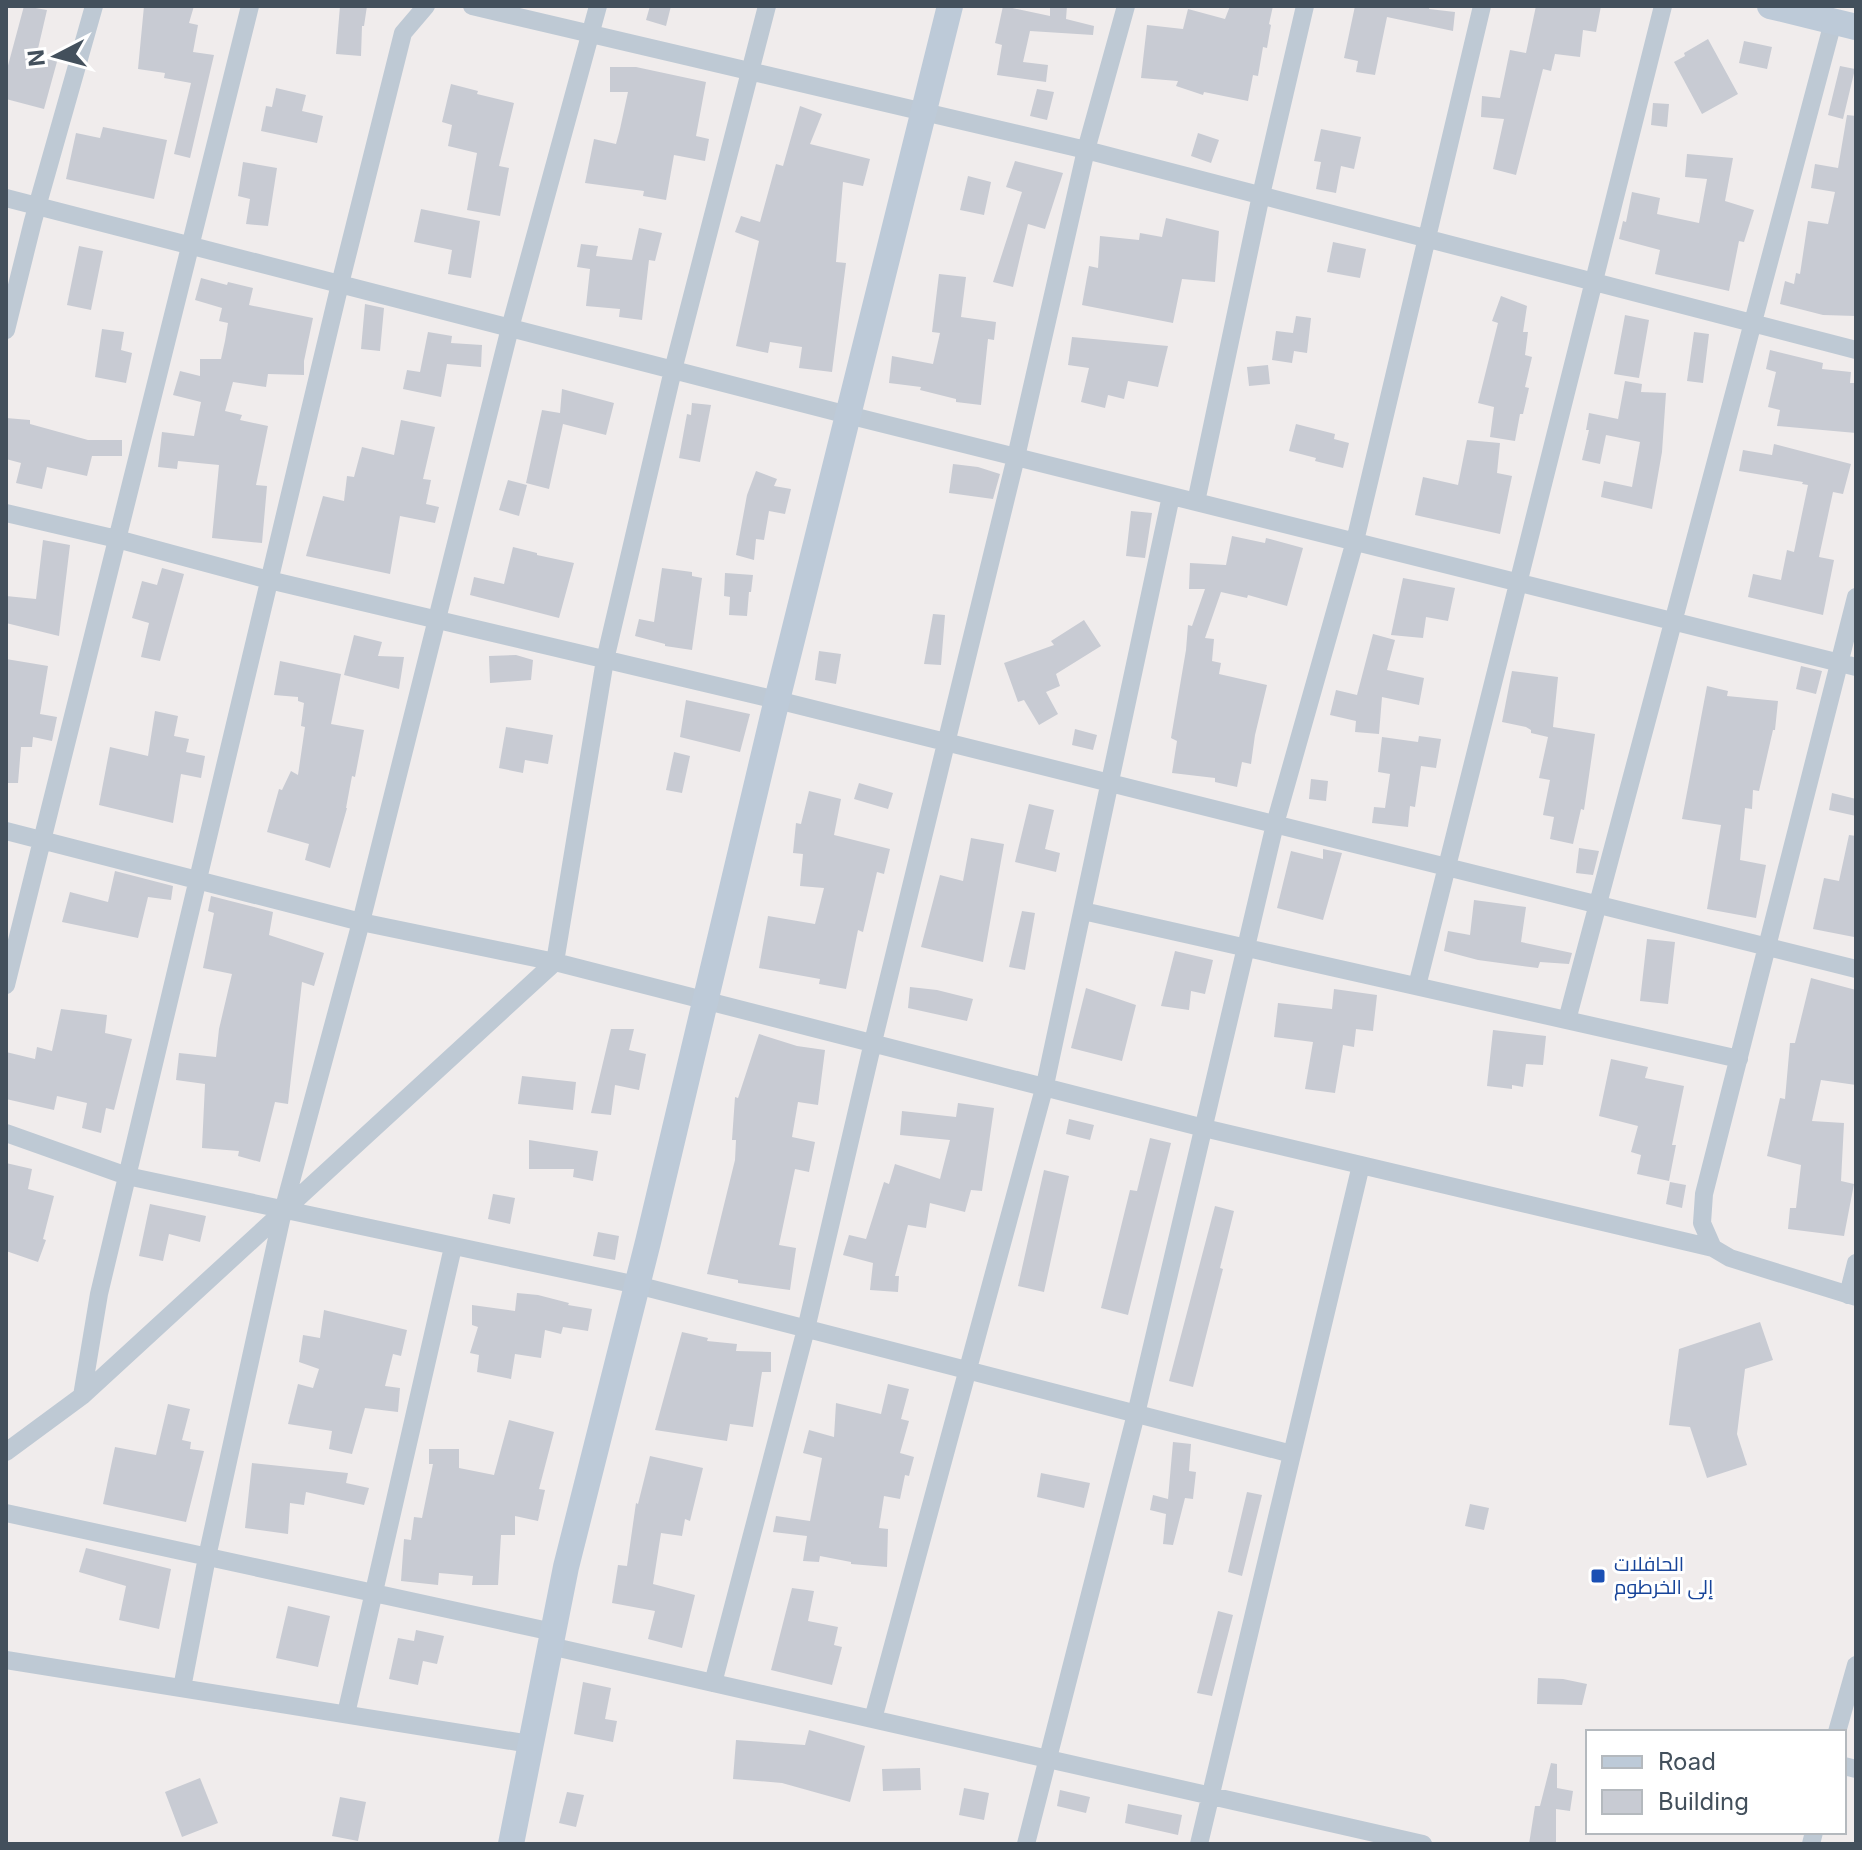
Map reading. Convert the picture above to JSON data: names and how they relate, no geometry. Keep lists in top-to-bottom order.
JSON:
{
  "places": {
    "transit": ["الحافلات إلى الخرطوم"]
  },
  "legend": ["Road", "Building"],
  "north": "left"
}
